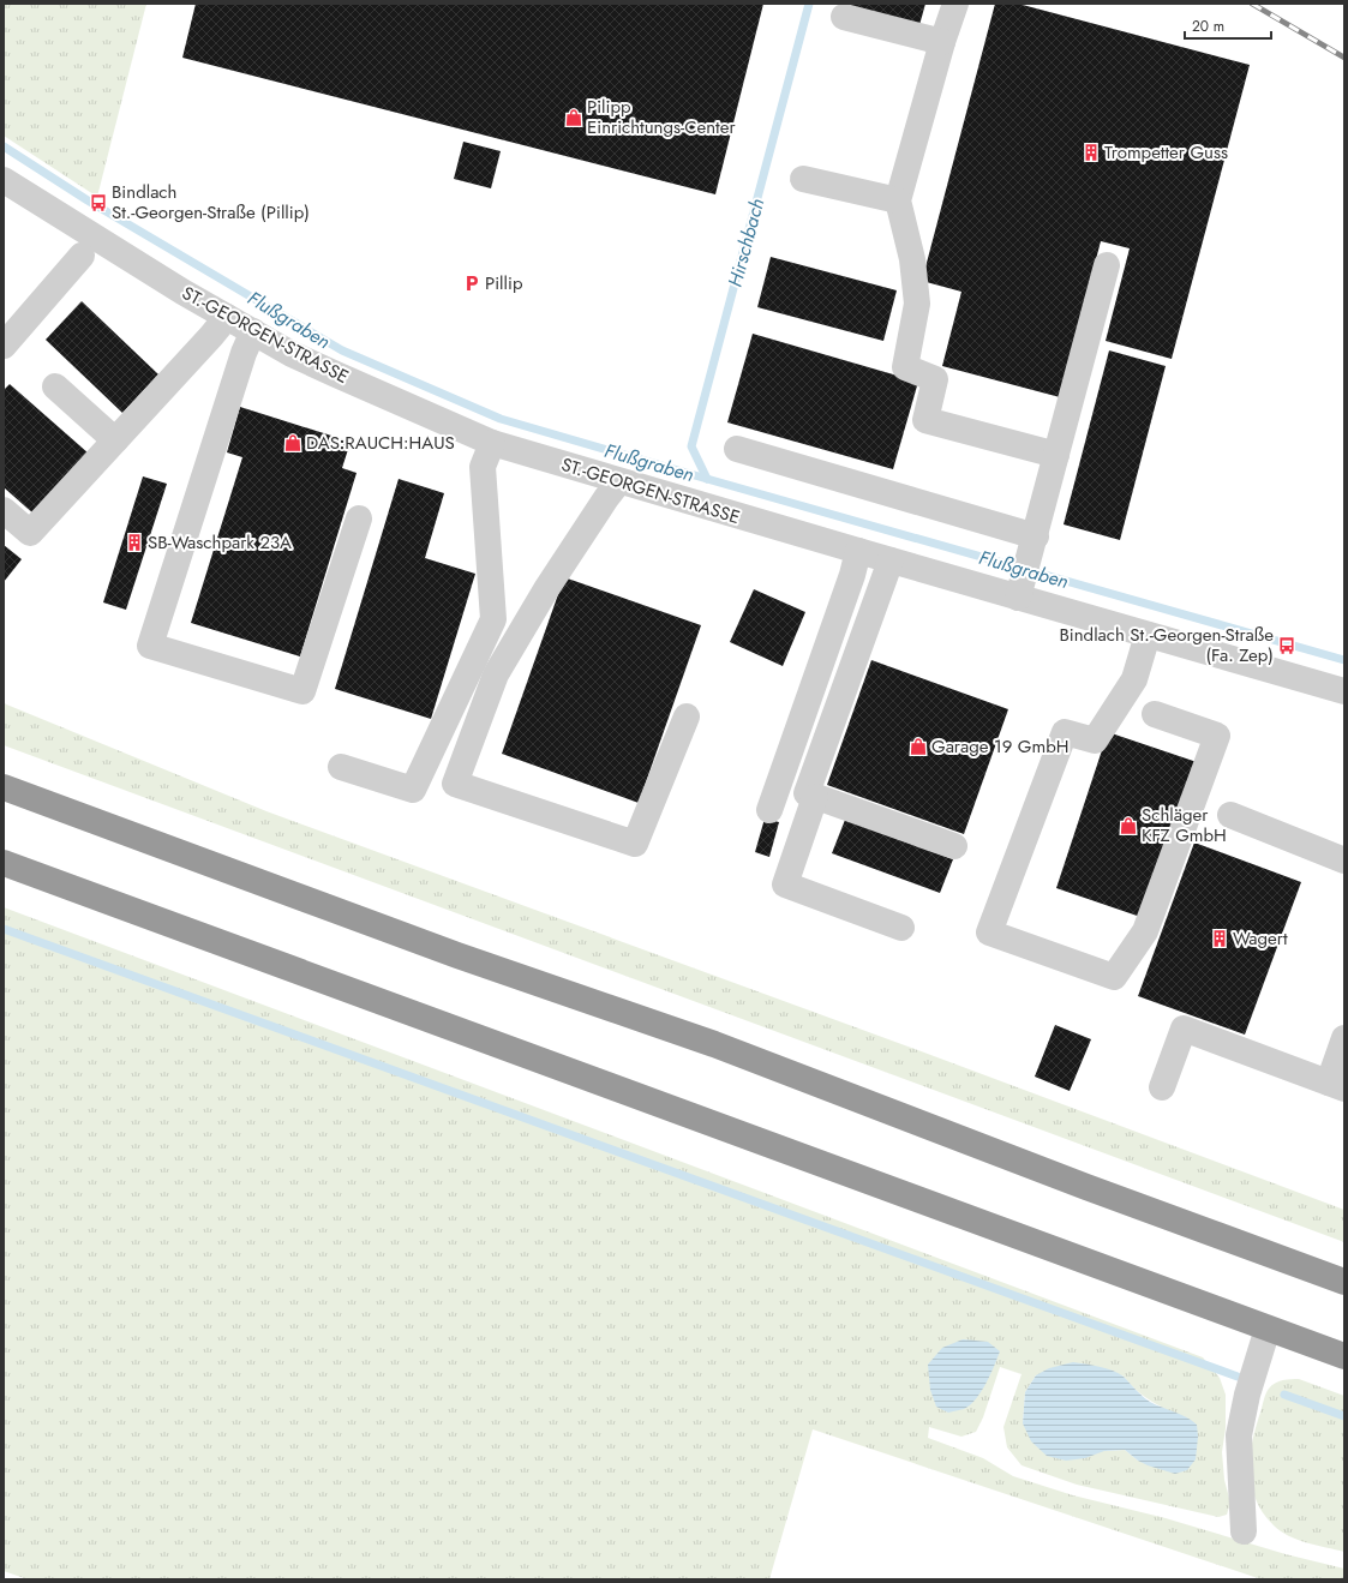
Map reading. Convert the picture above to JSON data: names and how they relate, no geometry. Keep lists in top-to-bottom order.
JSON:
{
  "streets": {
    "street": ["ST.-GEORGEN-STRASSE"]
  },
  "water": ["Hirschbach", "Flußgraben"],
  "places": {
    "shop": [
      "Pilipp Einrichtungs-Center",
      "DAS:RAUCH:HAUS",
      "Garage 19 GmbH",
      "Schläger KFZ GmbH"
    ],
    "building": ["Trompetter Guss", "SB-Waschpark 23A", "Wagert"],
    "bus stop": ["Bindlach St.-Georgen-Straße (Pillip)", "Bindlach St.-Georgen-Straße (Fa. Zep)"],
    "parking": ["Pillip"]
  },
  "scale_bar": "20 m"
}
